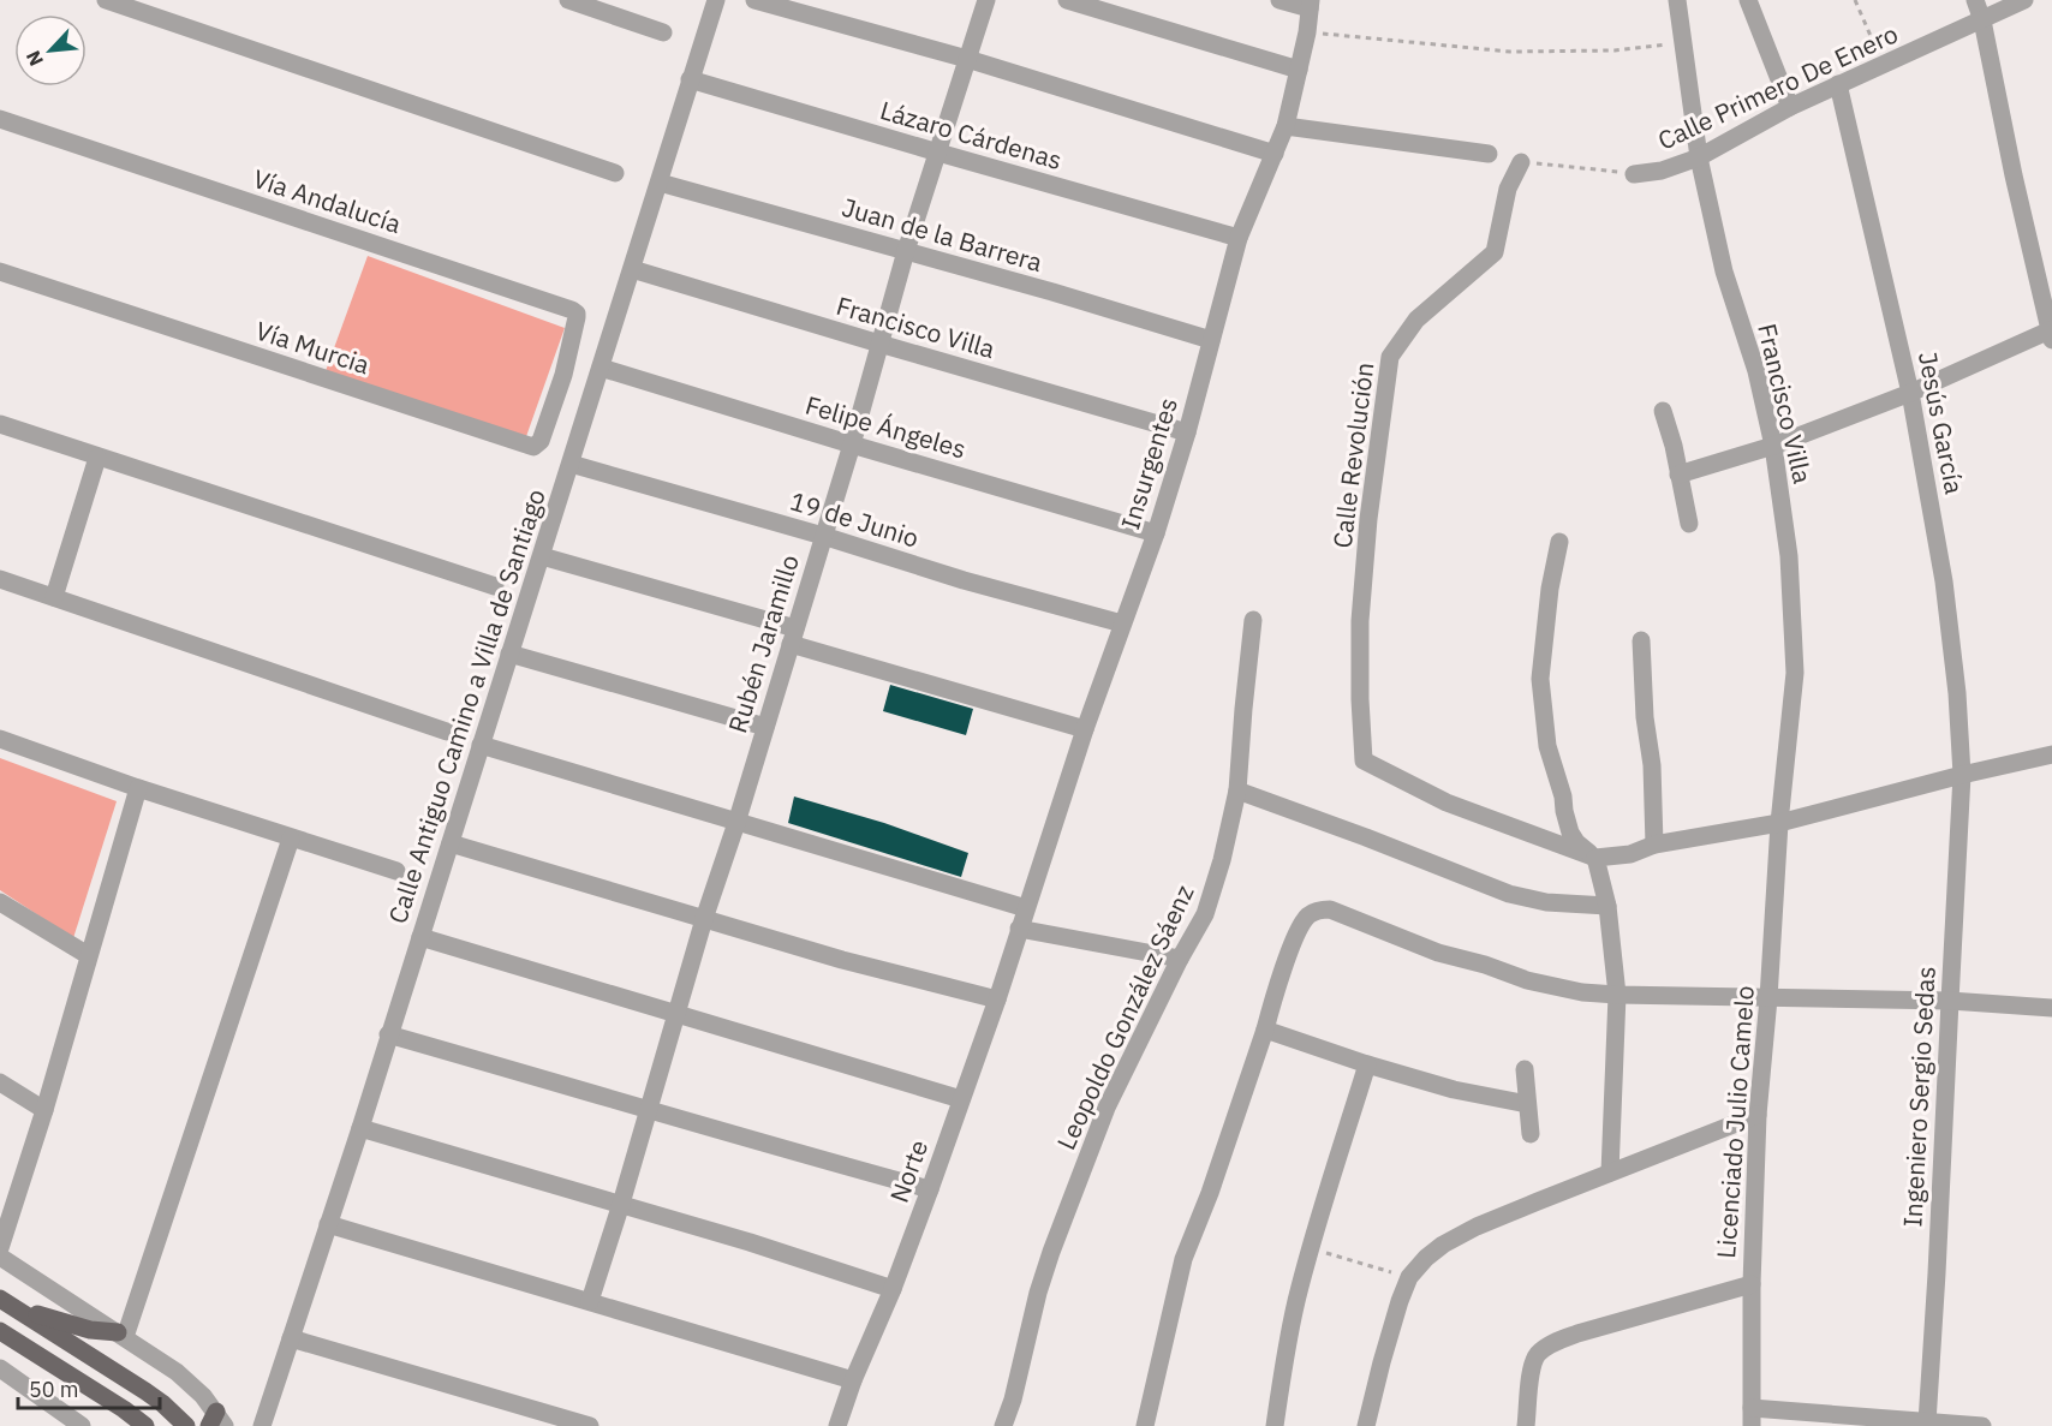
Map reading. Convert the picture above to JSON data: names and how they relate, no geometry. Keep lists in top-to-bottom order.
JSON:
{
  "streets": {
    "street": [
      "Calle Primero De Enero",
      "Lázaro Cárdenas",
      "Vía Andalucía",
      "Juan de la Barrera",
      "Francisco Villa",
      "Vía Murcia",
      "Jesús García",
      "Felipe Ángeles",
      "Calle Revolución",
      "Insurgentes",
      "19 de Junio",
      "Rubén Jaramillo",
      "Calle Antiguo Camino a Villa de Santiago",
      "Leopoldo González Sáenz",
      "Ingeniero Sergio Sedas",
      "Licenciado Julio Camelo",
      "Norte"
    ]
  },
  "crossings": [
    ["Calle Primero De Enero", "Francisco Villa"],
    ["Calle Primero De Enero", "Jesús García"],
    ["Calle Primero De Enero", "Calle Revolución"],
    ["Lázaro Cárdenas", "Insurgentes"],
    ["Lázaro Cárdenas", "Rubén Jaramillo"],
    ["Lázaro Cárdenas", "Calle Antiguo Camino a Villa de Santiago"],
    ["Vía Andalucía", "Vía Murcia"],
    ["Juan de la Barrera", "Insurgentes"],
    ["Juan de la Barrera", "Rubén Jaramillo"],
    ["Juan de la Barrera", "Calle Antiguo Camino a Villa de Santiago"],
    ["Francisco Villa", "Insurgentes"],
    ["Francisco Villa", "Rubén Jaramillo"],
    ["Francisco Villa", "Calle Antiguo Camino a Villa de Santiago"],
    ["Francisco Villa", "Licenciado Julio Camelo"],
    ["Jesús García", "Ingeniero Sergio Sedas"],
    ["Felipe Ángeles", "Insurgentes"],
    ["Felipe Ángeles", "Rubén Jaramillo"],
    ["Felipe Ángeles", "Calle Antiguo Camino a Villa de Santiago"],
    ["Insurgentes", "19 de Junio"],
    ["Insurgentes", "Norte"],
    ["19 de Junio", "Rubén Jaramillo"],
    ["19 de Junio", "Calle Antiguo Camino a Villa de Santiago"]
  ],
  "scale_bar": "50 m",
  "north": "bottom left"
}
